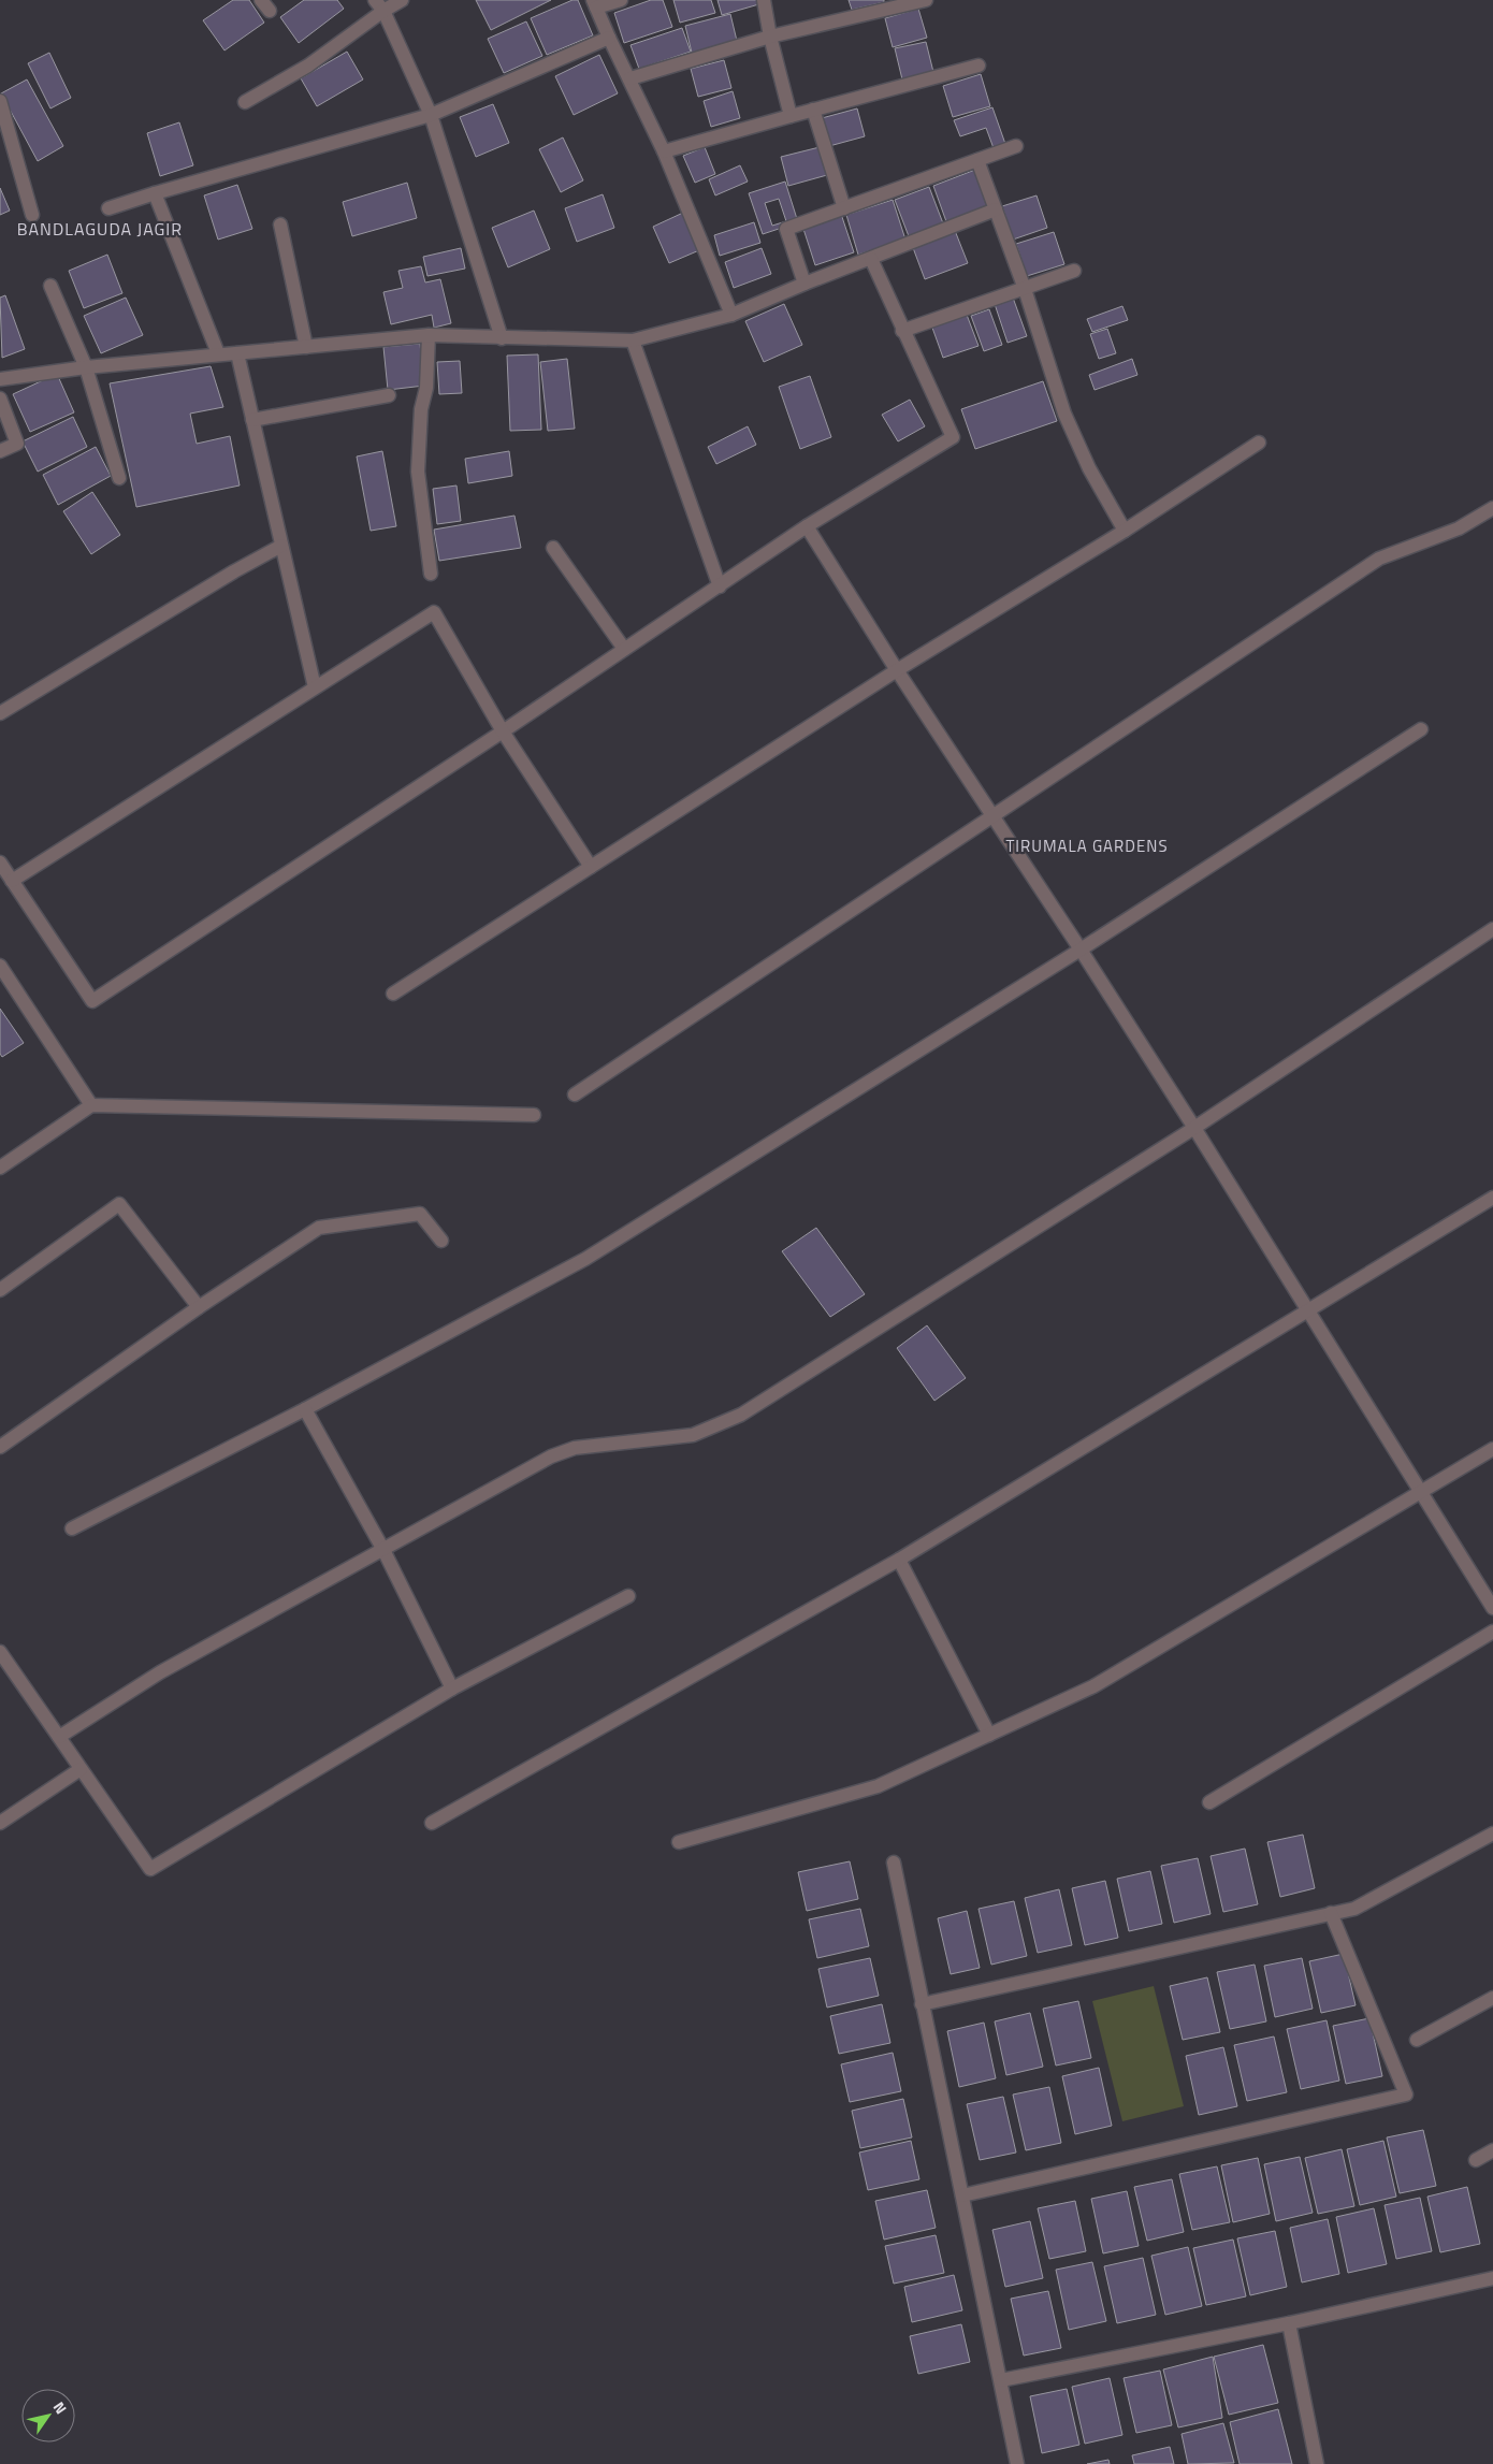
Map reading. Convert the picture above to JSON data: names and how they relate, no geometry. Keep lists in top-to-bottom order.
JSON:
{
  "districts": ["BANDLAGUDA JAGIR", "TIRUMALA GARDENS"],
  "north": "top right"
}
